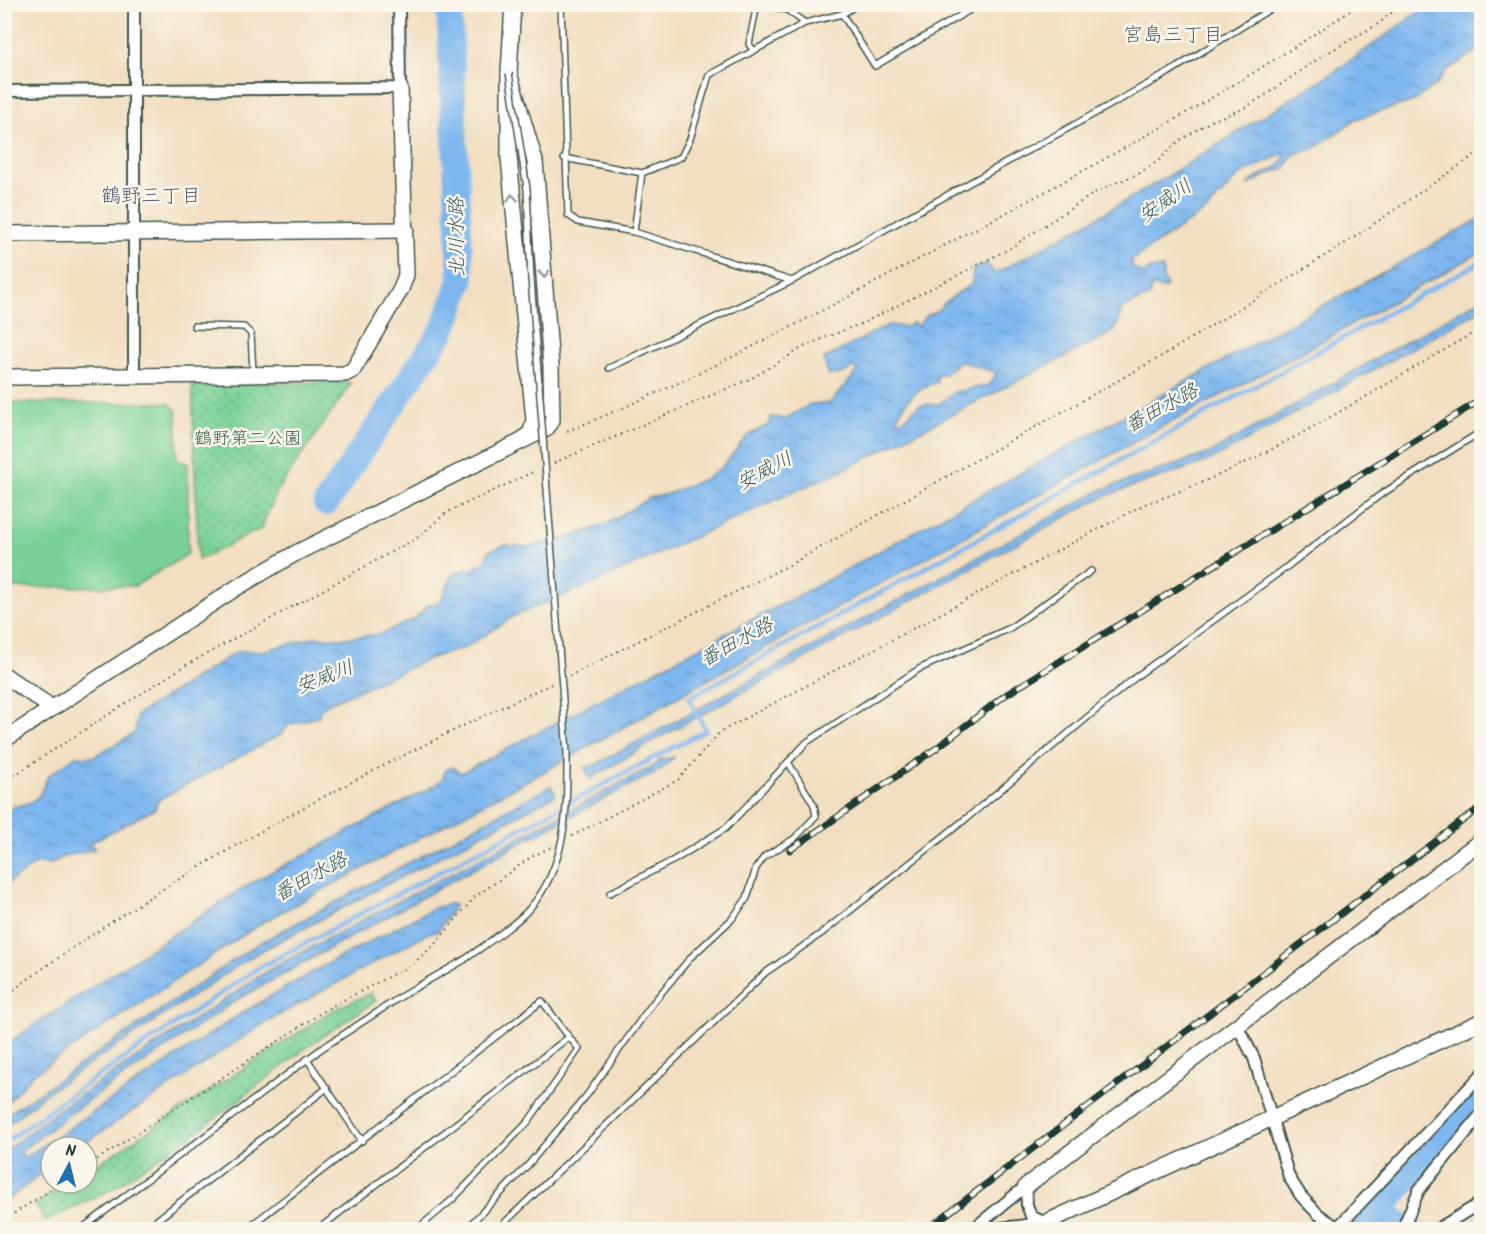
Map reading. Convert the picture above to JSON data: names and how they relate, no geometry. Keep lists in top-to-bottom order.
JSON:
{
  "districts": ["宮島三丁目", "鶴野三丁目"],
  "water": ["安威川", "北川水路", "番田水路"],
  "parks": ["鶴野第二公園"],
  "north": "top"
}
